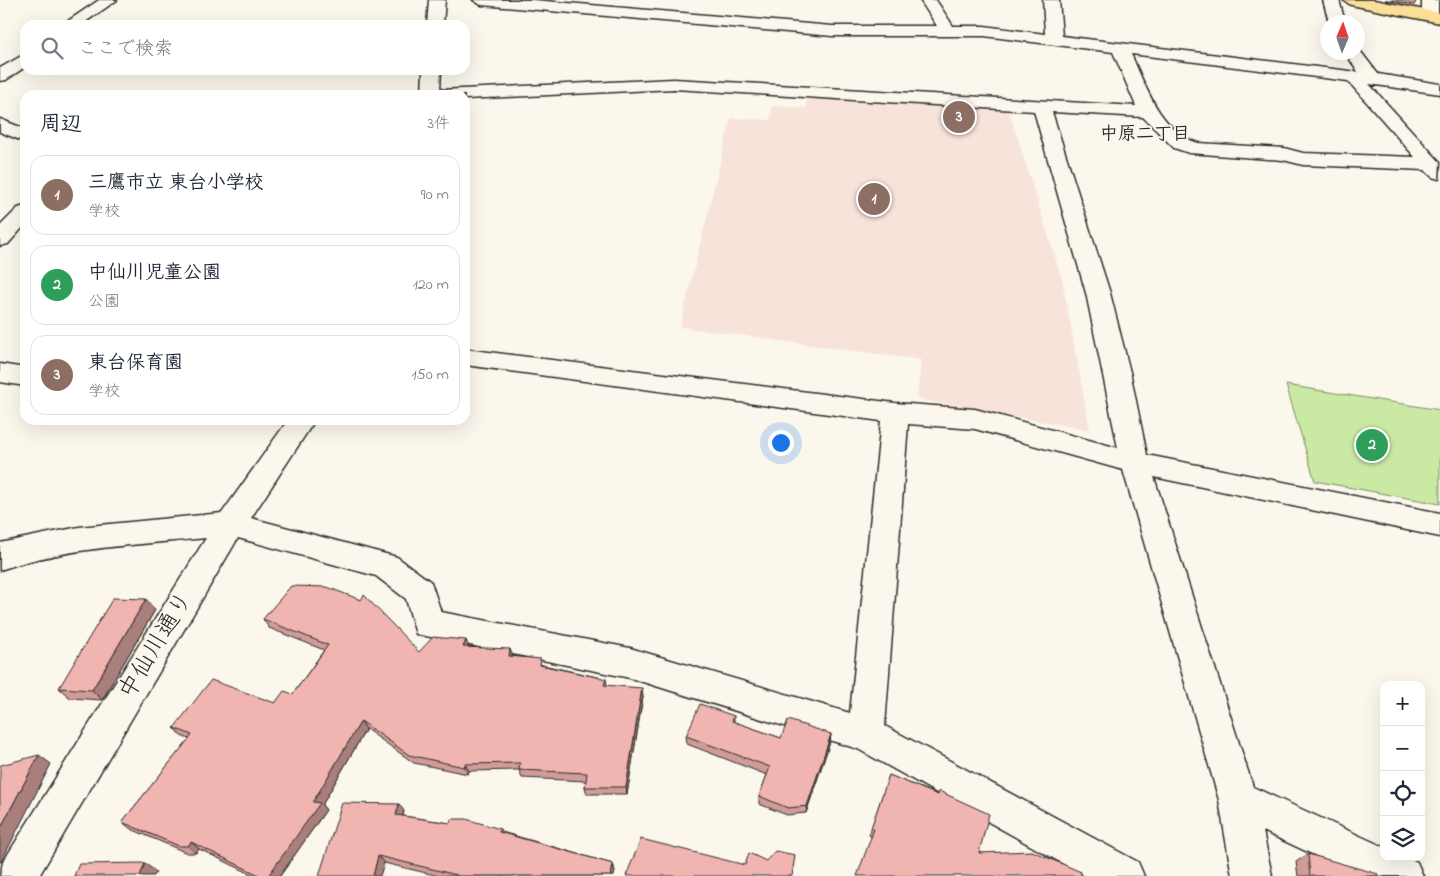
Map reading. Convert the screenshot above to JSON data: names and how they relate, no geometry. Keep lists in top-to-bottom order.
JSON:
{
  "streets": {
    "street": ["中仙川通り"]
  },
  "districts": ["中原二丁目"],
  "north": "top",
  "page": {
    "search": "ここで検索",
    "heading": ["周辺", "3件"],
    "pins": ["3", "1", "2"],
    "list": [
      {
        "mark": "1",
        "name": "三鷹市立 東台小学校",
        "note": "学校",
        "value": "90 m"
      },
      {
        "mark": "2",
        "name": "中仙川児童公園",
        "note": "公園",
        "value": "120 m"
      },
      {
        "mark": "3",
        "name": "東台保育園",
        "note": "学校",
        "value": "150 m"
      }
    ],
    "map_buttons": ["+", "−"]
  }
}
